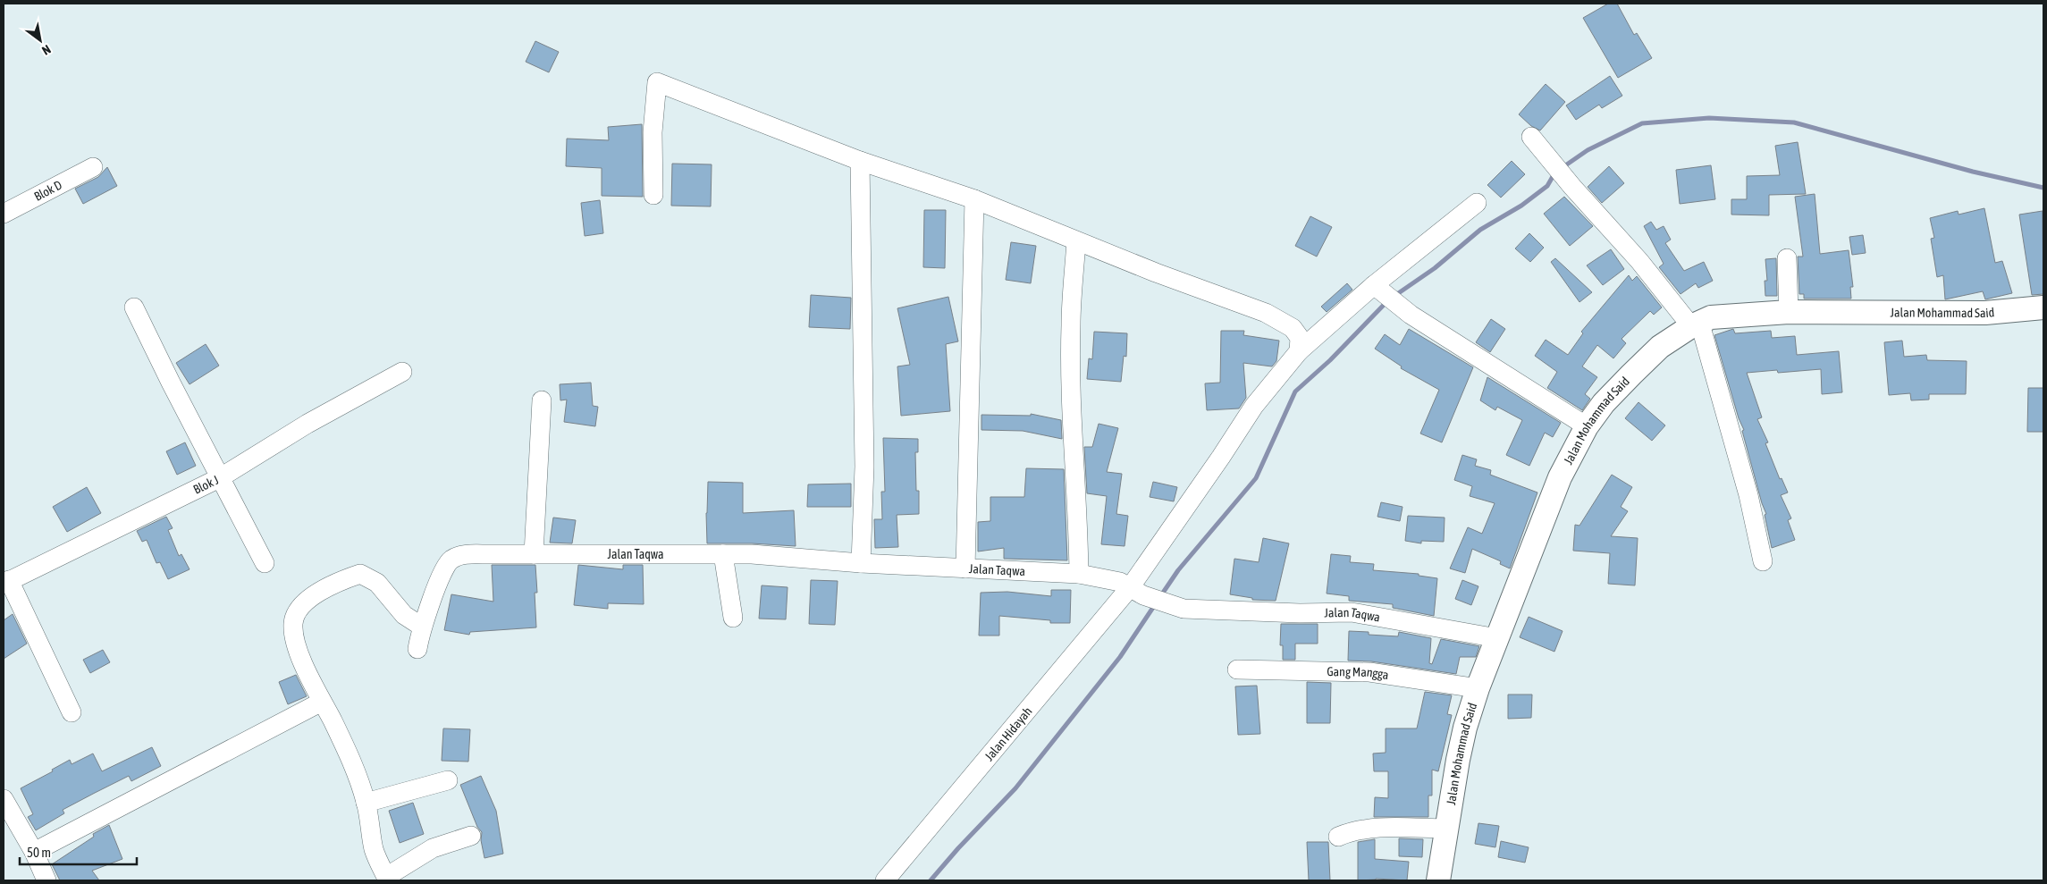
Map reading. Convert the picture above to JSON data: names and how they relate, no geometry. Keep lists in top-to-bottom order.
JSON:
{
  "streets": {
    "street": [
      "Blok D",
      "Jalan Mohammad Said",
      "Blok J",
      "Jalan Taqwa",
      "Gang Mangga",
      "Jalan Hidayah"
    ]
  },
  "crossings": [
    ["Jalan Mohammad Said", "Jalan Taqwa"],
    ["Jalan Mohammad Said", "Gang Mangga"],
    ["Jalan Taqwa", "Jalan Hidayah"]
  ],
  "scale_bar": "50 m",
  "north": "bottom right"
}
